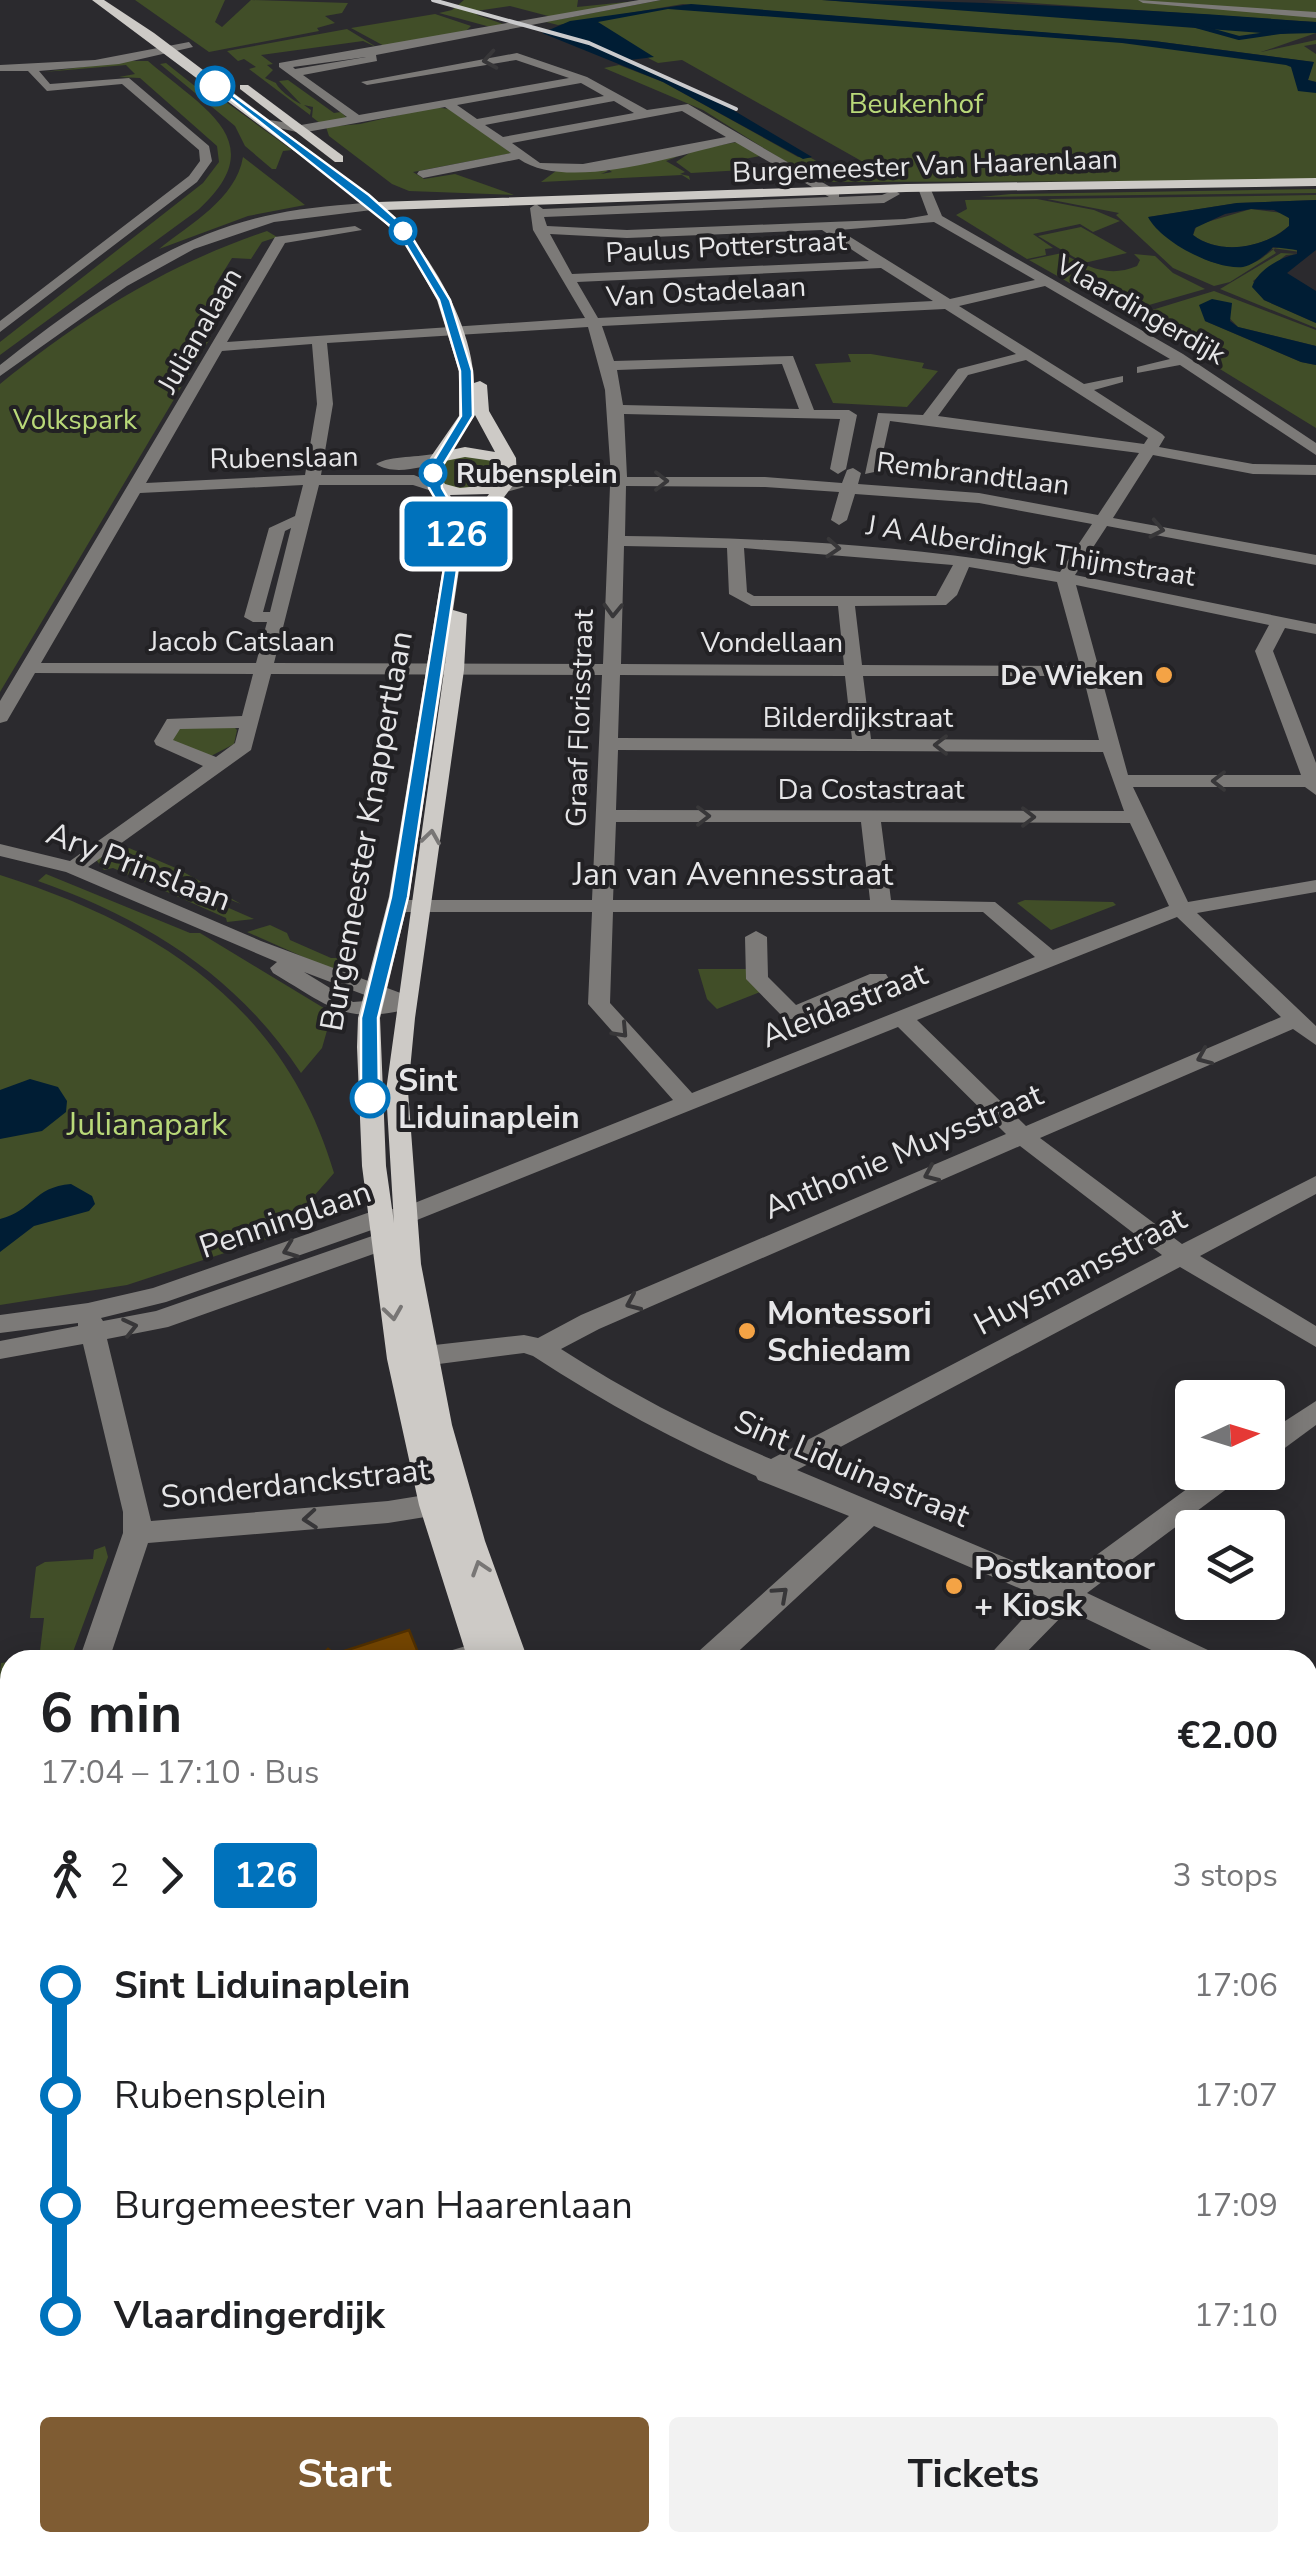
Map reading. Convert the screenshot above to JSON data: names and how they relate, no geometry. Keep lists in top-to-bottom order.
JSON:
{
  "streets": {
    "main road": ["Burgemeester Van Haarenlaan", "Burgemeester Knappertlaan"],
    "street": [
      "Paulus Potterstraat",
      "Van Ostadelaan",
      "Vlaardingerdijk",
      "Julianalaan",
      "Rubenslaan",
      "Rembrandtlaan",
      "J A Alberdingk Thijmstraat",
      "Jacob Catslaan",
      "Vondellaan",
      "Bilderdijkstraat",
      "Graaf Florisstraat",
      "Da Costastraat",
      "Ary Prinslaan",
      "Jan van Avennesstraat",
      "Aleidastraat",
      "Anthonie Muysstraat",
      "Penninglaan",
      "Huysmansstraat",
      "Sint Liduinastraat",
      "Sonderdanckstraat"
    ]
  },
  "crossings": [
    ["Burgemeester Van Haarenlaan", "Graaf Florisstraat"],
    ["Paulus Potterstraat", "Graaf Florisstraat"],
    ["Van Ostadelaan", "Vlaardingerdijk"],
    ["Van Ostadelaan", "Julianalaan"],
    ["Van Ostadelaan", "Graaf Florisstraat"],
    ["Julianalaan", "Rubenslaan"],
    ["Julianalaan", "Jacob Catslaan"],
    ["Rubenslaan", "Burgemeester Knappertlaan"],
    ["Rembrandtlaan", "Graaf Florisstraat"],
    ["Rembrandtlaan", "Burgemeester Knappertlaan"],
    ["J A Alberdingk Thijmstraat", "Graaf Florisstraat"],
    ["Jacob Catslaan", "Vondellaan"],
    ["Jacob Catslaan", "Burgemeester Knappertlaan"],
    ["Vondellaan", "Graaf Florisstraat"],
    ["Vondellaan", "Burgemeester Knappertlaan"],
    ["Bilderdijkstraat", "Graaf Florisstraat"],
    ["Graaf Florisstraat", "Da Costastraat"],
    ["Graaf Florisstraat", "Jan van Avennesstraat"],
    ["Graaf Florisstraat", "Aleidastraat"],
    ["Burgemeester Knappertlaan", "Ary Prinslaan"],
    ["Burgemeester Knappertlaan", "Jan van Avennesstraat"],
    ["Burgemeester Knappertlaan", "Aleidastraat"],
    ["Burgemeester Knappertlaan", "Penninglaan"],
    ["Burgemeester Knappertlaan", "Sonderdanckstraat"],
    ["Jan van Avennesstraat", "Aleidastraat"],
    ["Aleidastraat", "Penninglaan"],
    ["Anthonie Muysstraat", "Sint Liduinastraat"],
    ["Huysmansstraat", "Sint Liduinastraat"]
  ],
  "one_way": [
    "Bilderdijkstraat",
    "Graaf Florisstraat",
    "Da Costastraat",
    "Anthonie Muysstraat",
    "Sonderdanckstraat"
  ],
  "parks": ["Beukenhof", "Volkspark", "Julianapark"],
  "places": [
    "Rubensplein",
    "De Wieken",
    "Sint Liduinaplein",
    "Montessori Schiedam",
    "Postkantoor + Kiosk"
  ],
  "lines": ["bus line 126"],
  "north": "right",
  "page": {
    "on_map": "126",
    "heading": ["6 min", "17:04 – 17:10 · Bus", "€2.00"],
    "legs": ["2", "126", "3 stops"],
    "list": [
      {
        "name": "Sint Liduinaplein",
        "value": "17:06"
      },
      {
        "name": "Rubensplein",
        "value": "17:07"
      },
      {
        "name": "Burgemeester van Haarenlaan",
        "value": "17:09"
      },
      {
        "name": "Vlaardingerdijk",
        "value": "17:10"
      }
    ],
    "buttons": ["Start", "Tickets"]
  }
}
